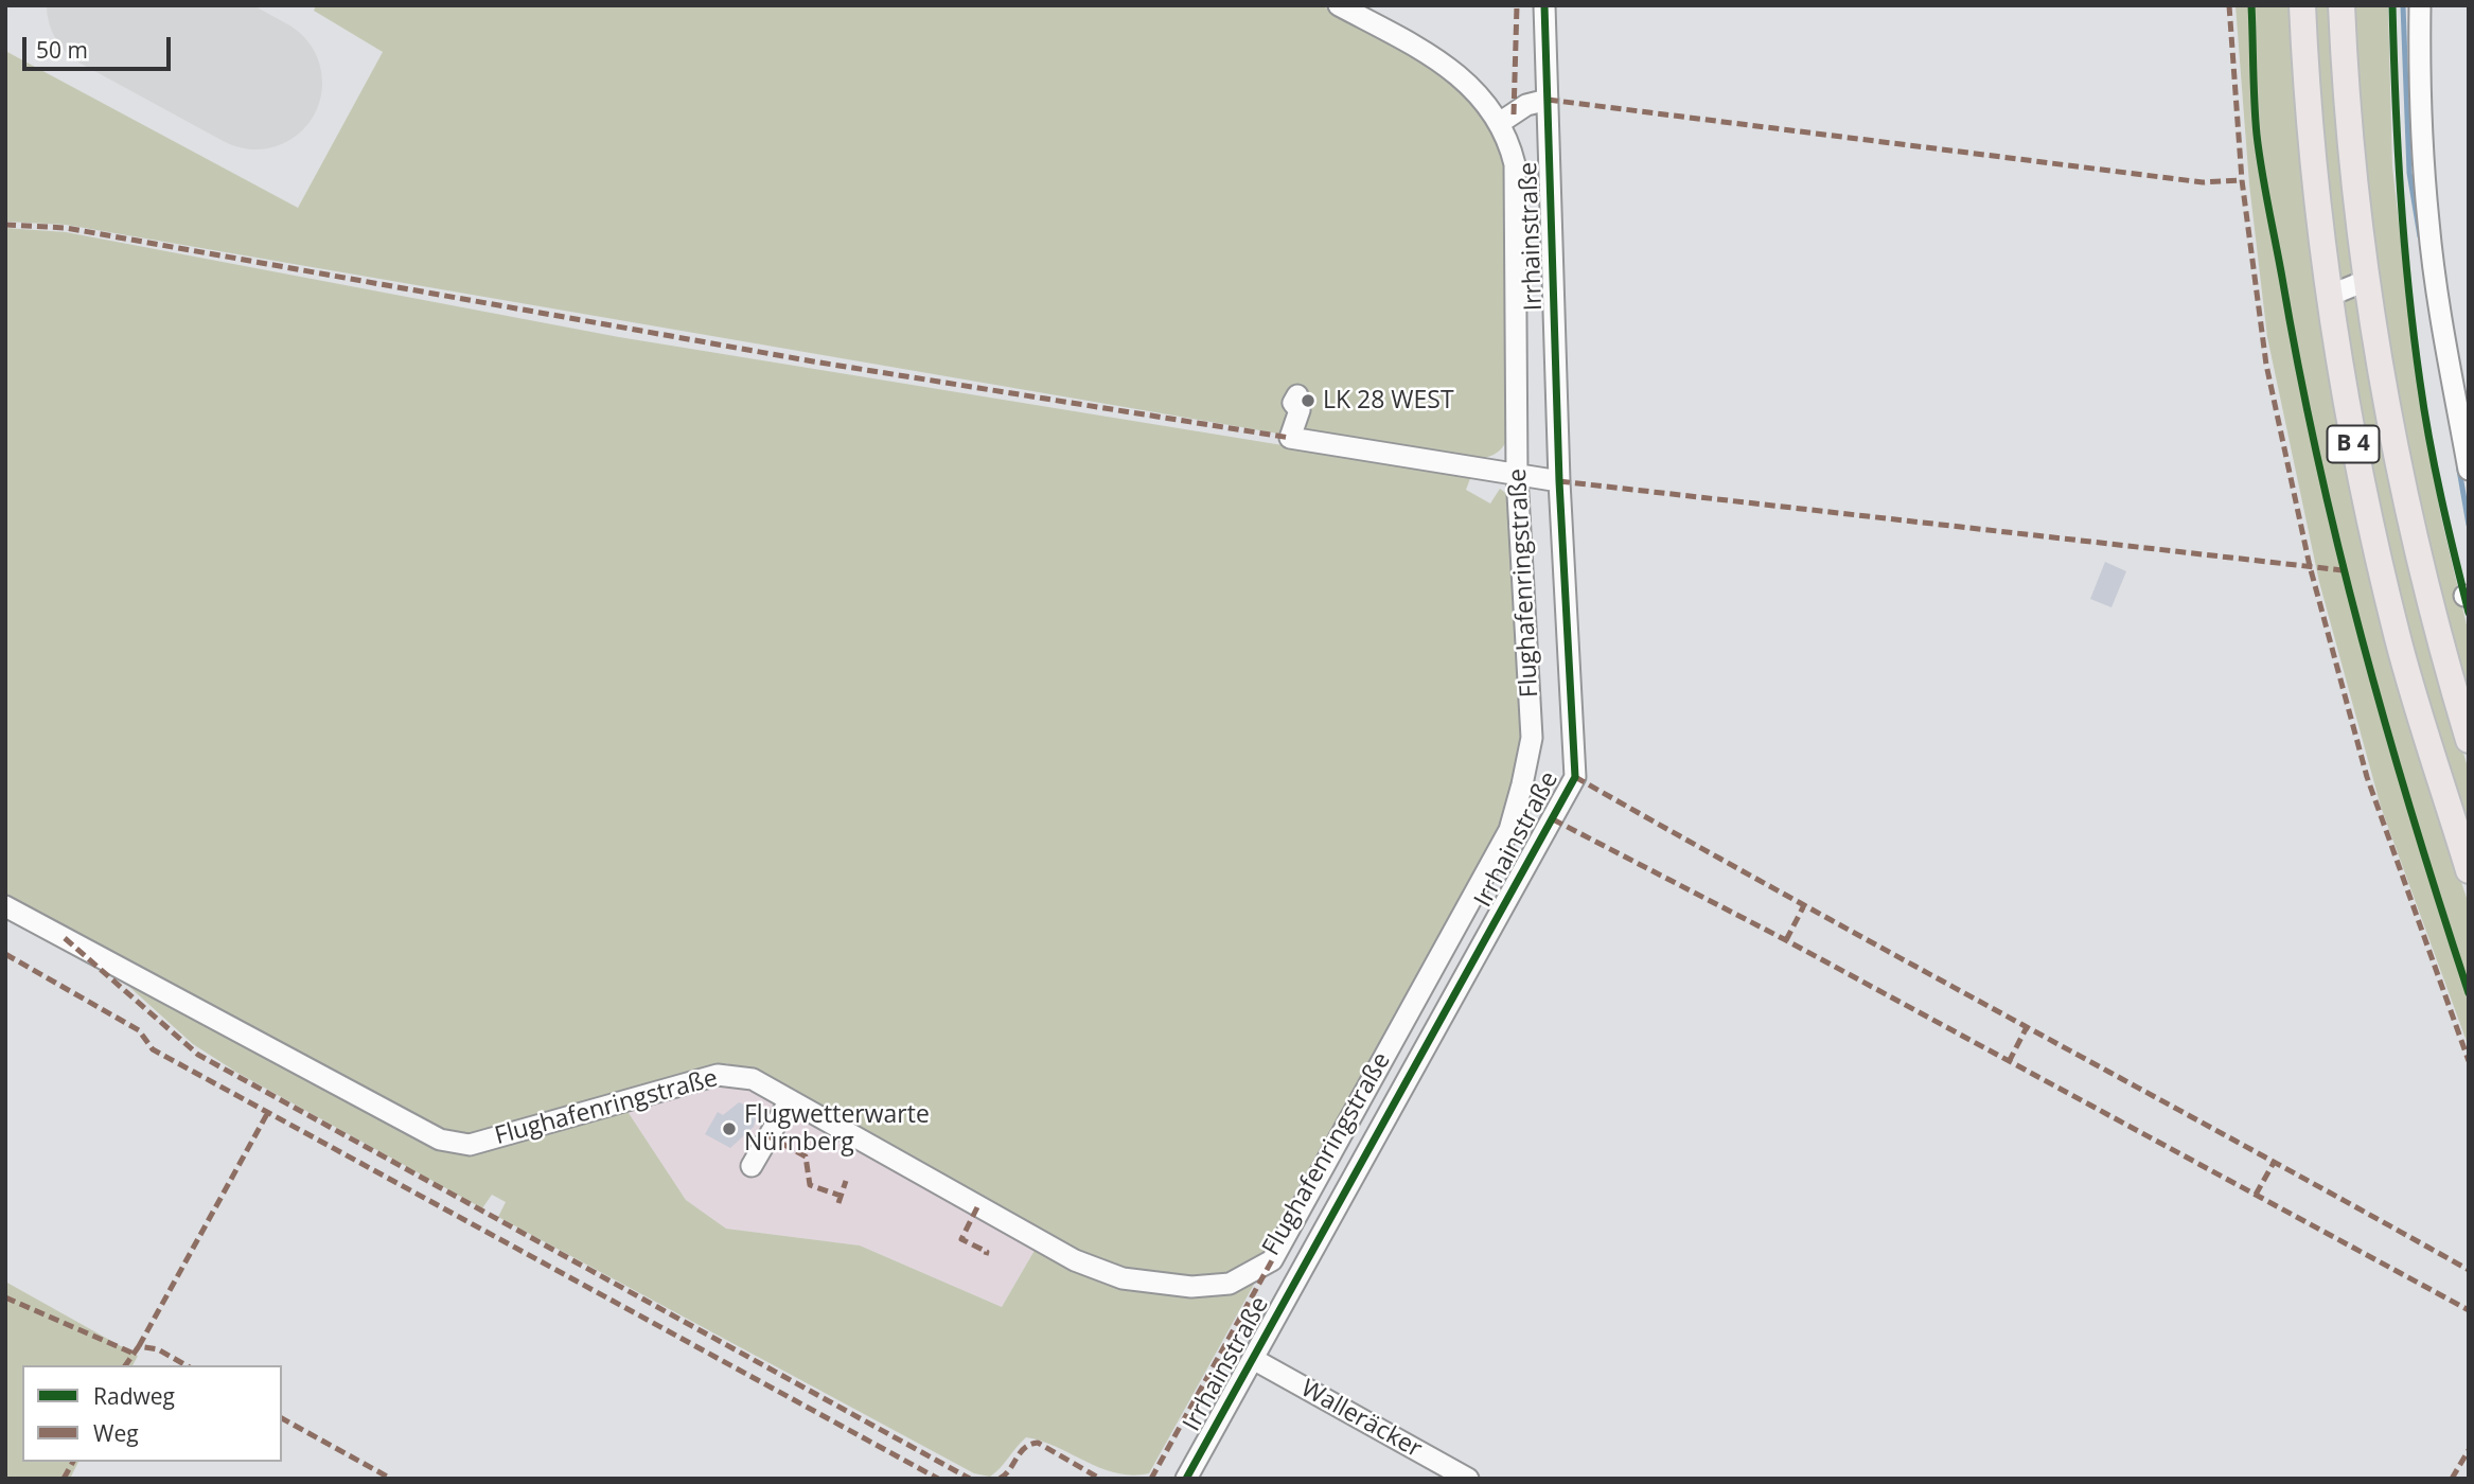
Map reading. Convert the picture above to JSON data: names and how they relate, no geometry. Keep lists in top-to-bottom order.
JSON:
{
  "streets": {
    "main road": ["B 4"],
    "street": ["Irrhainstraße", "Flughafenringstraße", "Walleräcker"]
  },
  "crossings": [
    ["Irrhainstraße", "Walleräcker"]
  ],
  "places": ["LK 28 WEST", "Flugwetterwarte Nürnberg"],
  "legend": ["Radweg", "Weg"],
  "scale_bar": "50 m"
}
